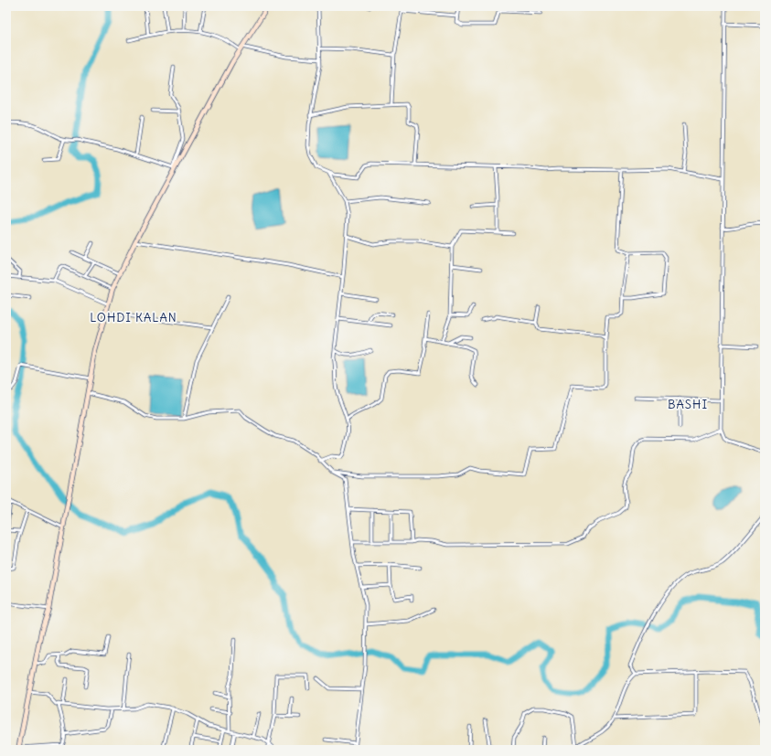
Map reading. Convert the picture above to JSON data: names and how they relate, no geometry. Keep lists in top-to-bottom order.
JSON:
{
  "districts": ["LOHDI KALAN", "BASHI"]
}
